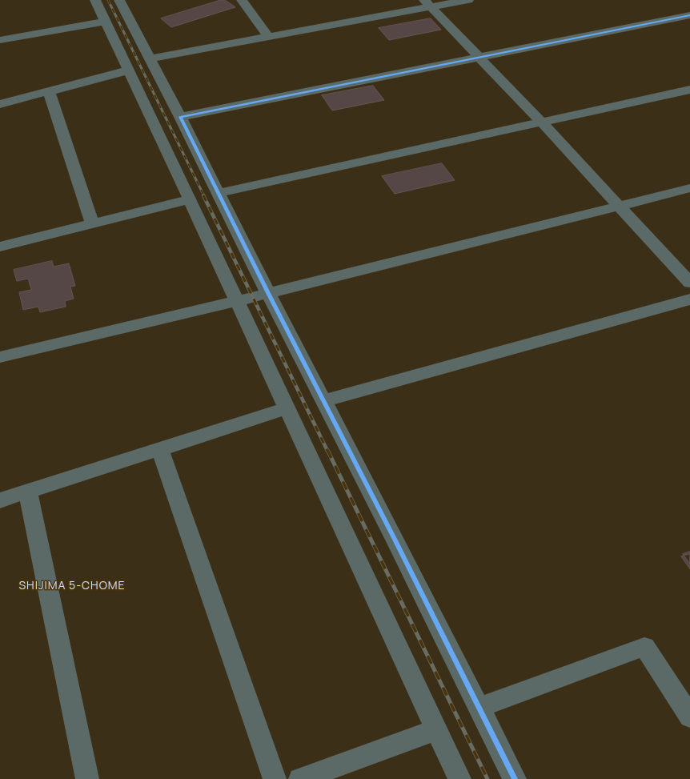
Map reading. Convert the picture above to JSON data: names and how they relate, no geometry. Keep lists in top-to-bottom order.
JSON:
{
  "districts": ["SHIJIMA 5-CHOME"]
}
